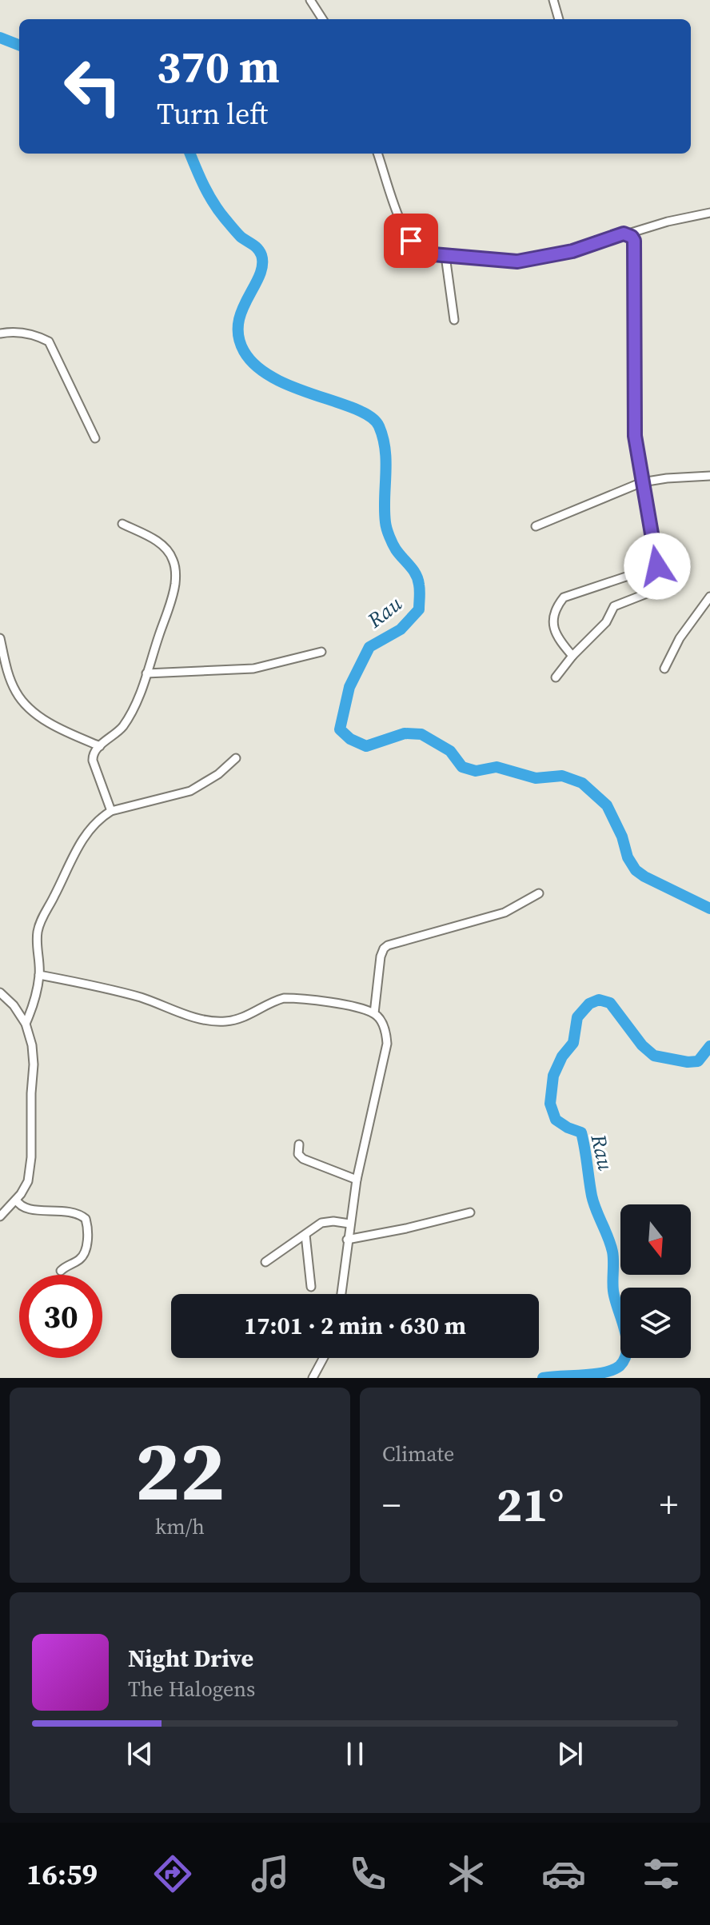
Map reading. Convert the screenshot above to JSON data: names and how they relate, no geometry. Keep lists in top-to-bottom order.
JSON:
{
  "water": ["Rau"],
  "north": "bottom",
  "page": {
    "turn": ["370 m", "Turn left"],
    "limit": "30",
    "trip": "17:01 · 2 min · 630 m",
    "tile": [
      ["22", "km/h"],
      "Climate"
    ],
    "heat": ["−", "21°", "+"],
    "song": ["Night Drive", "The Halogens"],
    "tabs": "16:59"
  }
}
